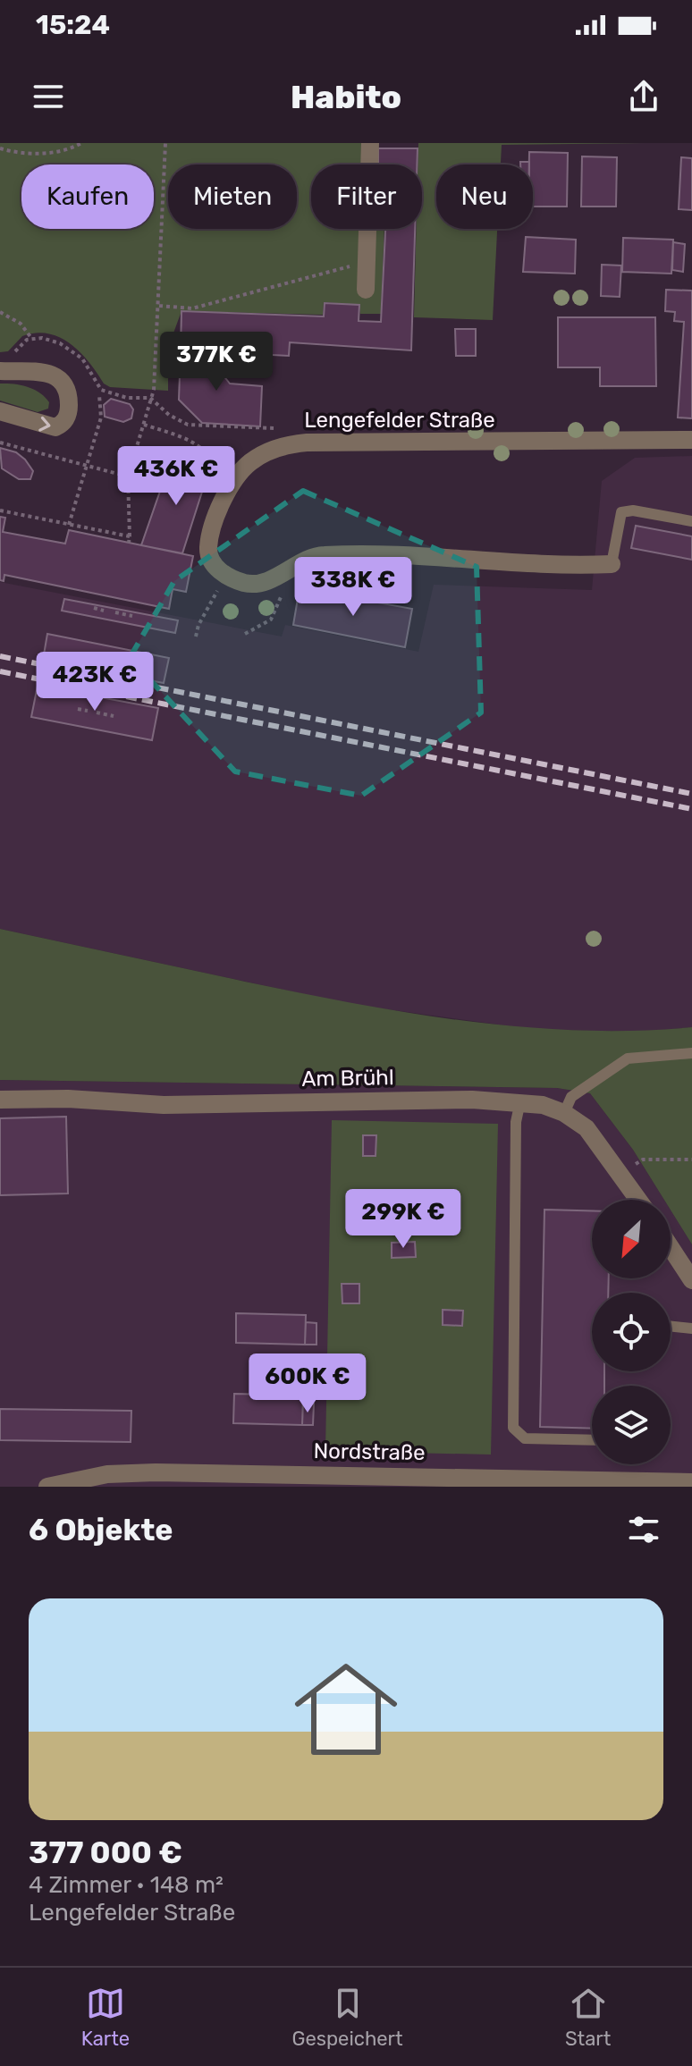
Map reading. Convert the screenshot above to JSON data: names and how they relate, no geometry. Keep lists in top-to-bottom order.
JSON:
{
  "streets": {
    "street": ["Lengefelder Straße", "Am Brühl", "Nordstraße"]
  },
  "north": "bottom left",
  "page": {
    "status": "15:24",
    "header": "Habito",
    "chip": [
      "Kaufen",
      "Mieten",
      "Filter",
      "Neu"
    ],
    "price": [
      "377K €",
      "436K €",
      "338K €",
      "423K €",
      "299K €",
      "600K €"
    ],
    "heading": "6 Objekte",
    "list": [
      {
        "name": "377 000 €",
        "note": "4 Zimmer · 148 m² · Lengefelder Straße"
      }
    ],
    "tabs": ["Karte", "Gespeichert", "Start"]
  }
}
